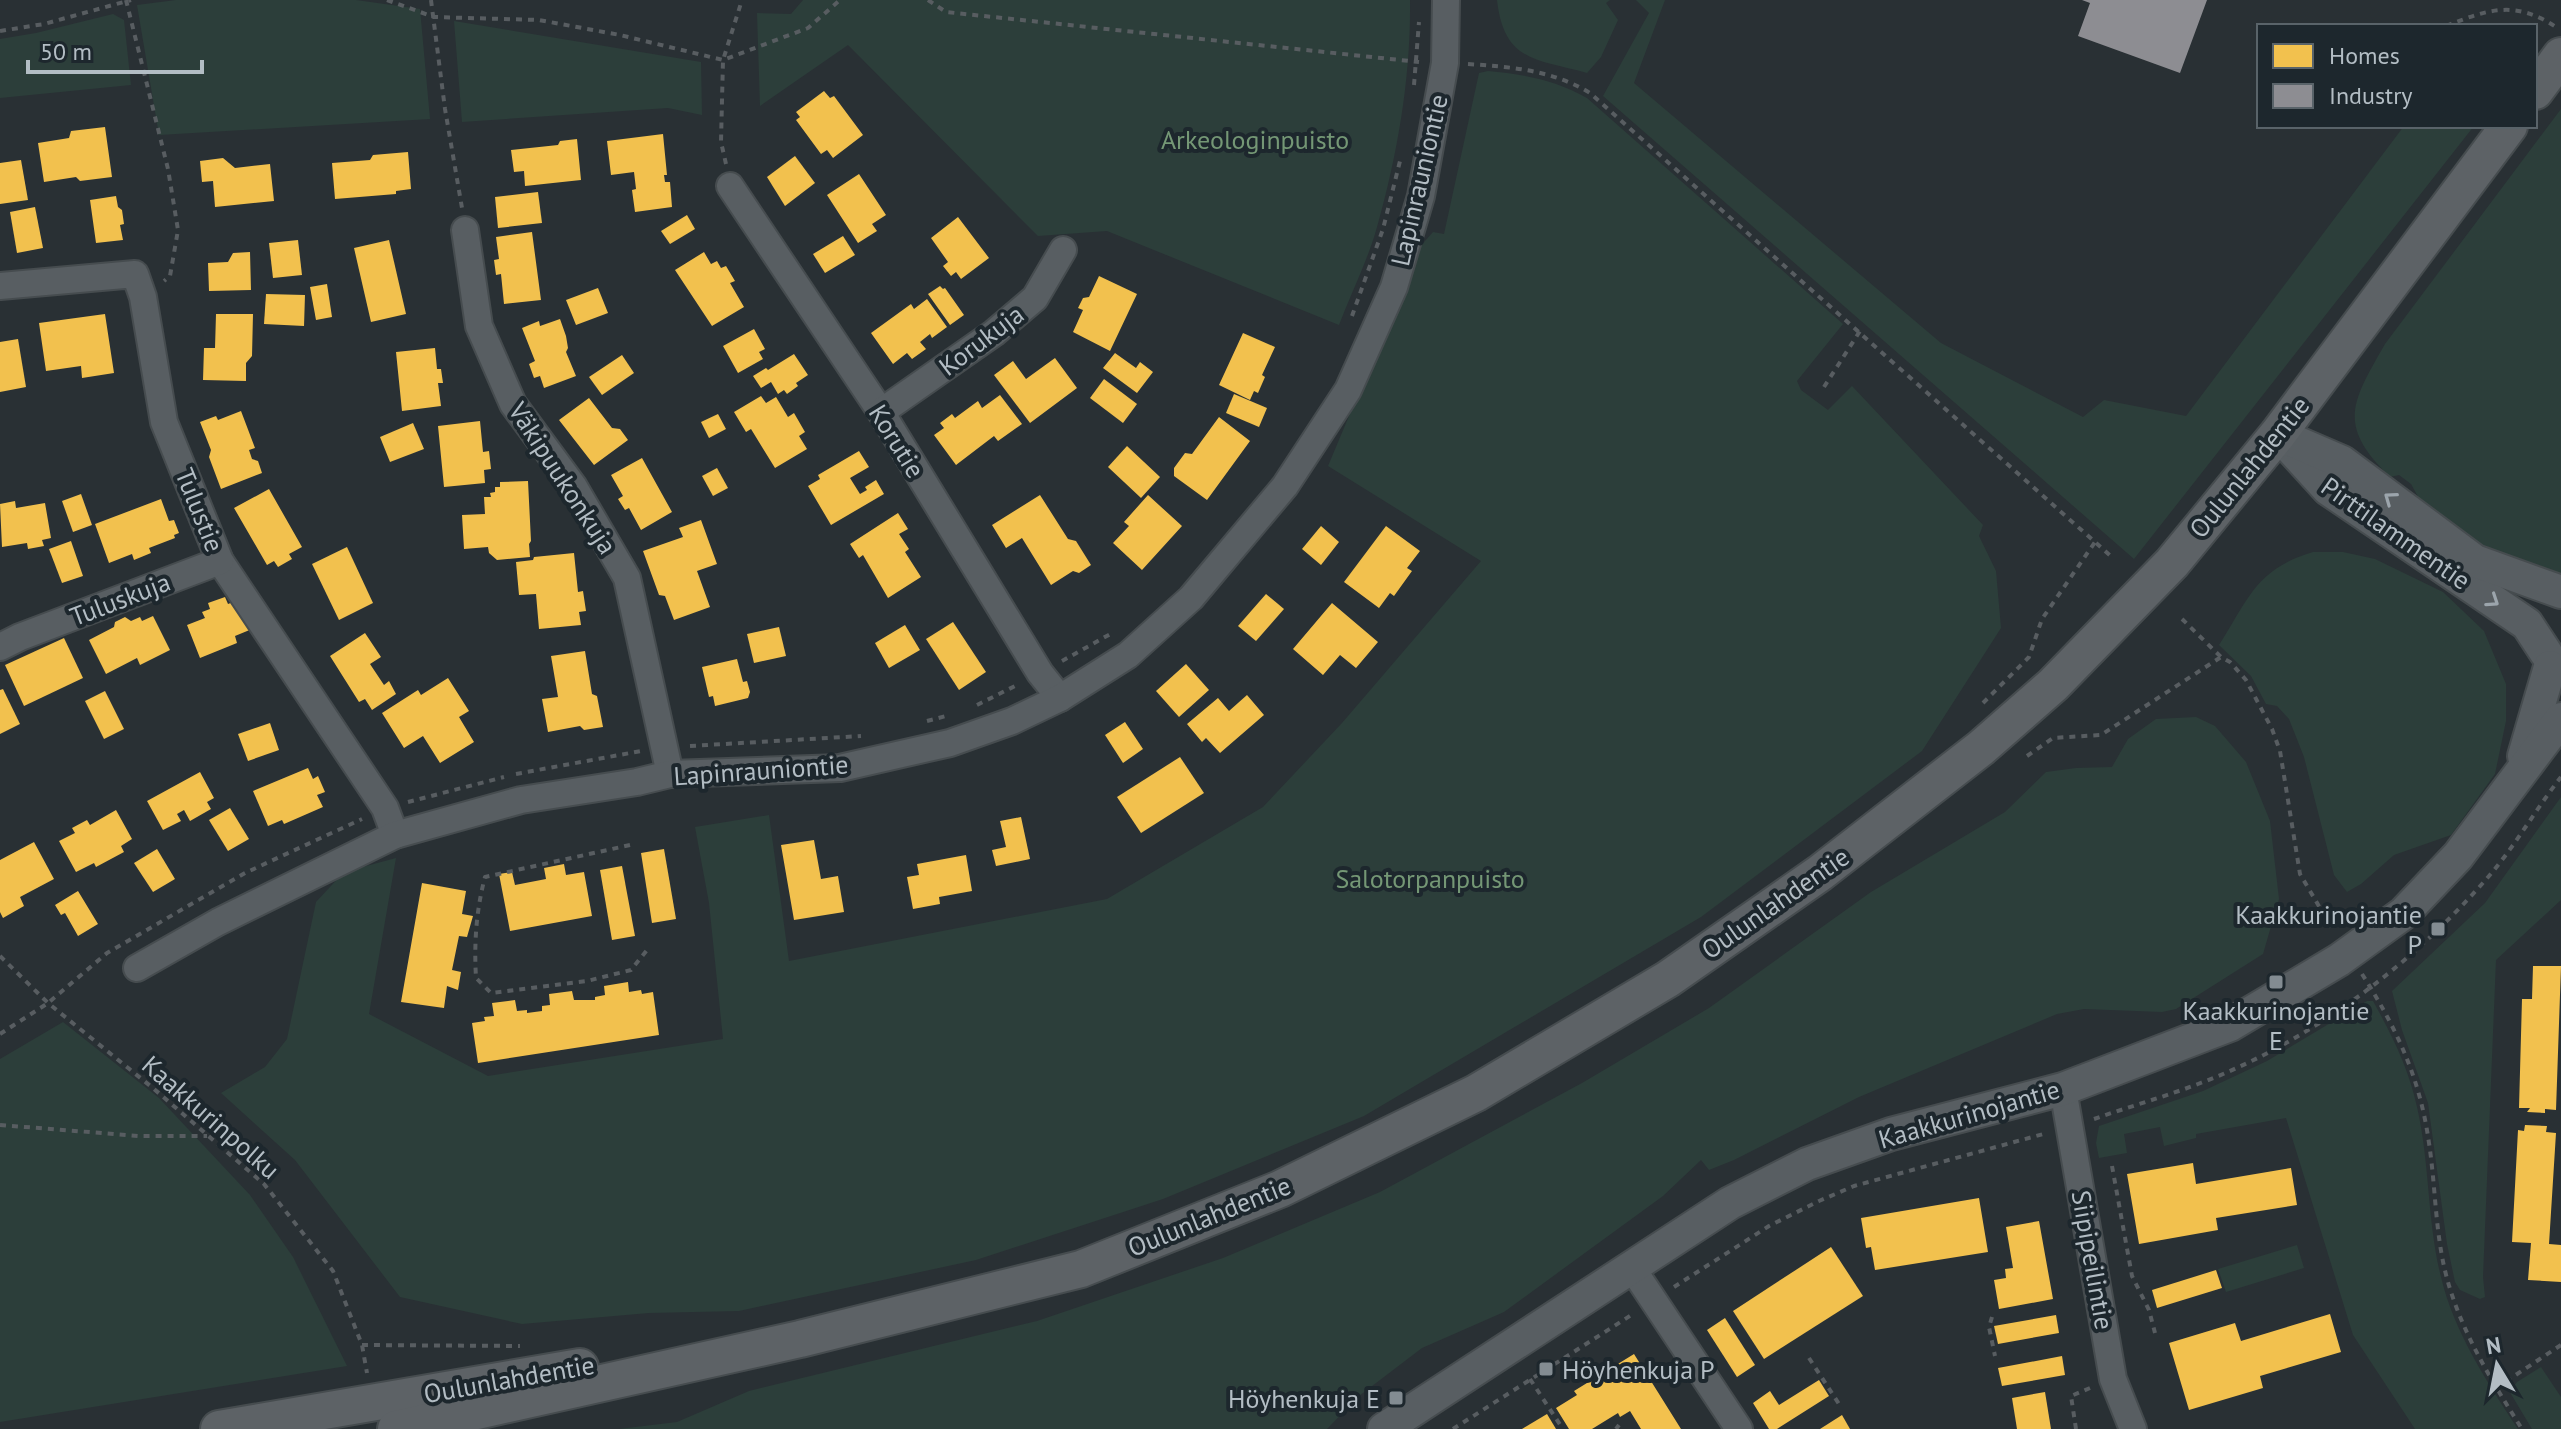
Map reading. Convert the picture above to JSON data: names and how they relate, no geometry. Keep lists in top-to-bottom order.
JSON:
{
  "streets": {
    "main road": ["Oulunlahdentie"],
    "street": [
      "Lapinrauniontie",
      "Korukuja",
      "Korutie",
      "Väkipuukonkuja",
      "Tulustie",
      "Pirttilammentie",
      "Tuluskuja",
      "Kaakkurinojantie",
      "Siipipeilintie"
    ],
    "path": ["Kaakkurinpolku"]
  },
  "crossings": [
    ["Lapinrauniontie", "Korutie"],
    ["Lapinrauniontie", "Väkipuukonkuja"],
    ["Lapinrauniontie", "Tulustie"],
    ["Korukuja", "Korutie"],
    ["Oulunlahdentie", "Pirttilammentie"],
    ["Tulustie", "Tuluskuja"],
    ["Pirttilammentie", "Kaakkurinojantie"],
    ["Kaakkurinojantie", "Siipipeilintie"]
  ],
  "parks": ["Arkeologinpuisto", "Salotorpanpuisto"],
  "places": {
    "transit": [
      "Kaakkurinojantie P",
      "Kaakkurinojantie E",
      "Höyhenkuja P",
      "Höyhenkuja E"
    ]
  },
  "legend": ["Homes", "Industry"],
  "scale_bar": "50 m",
  "north": "top"
}
